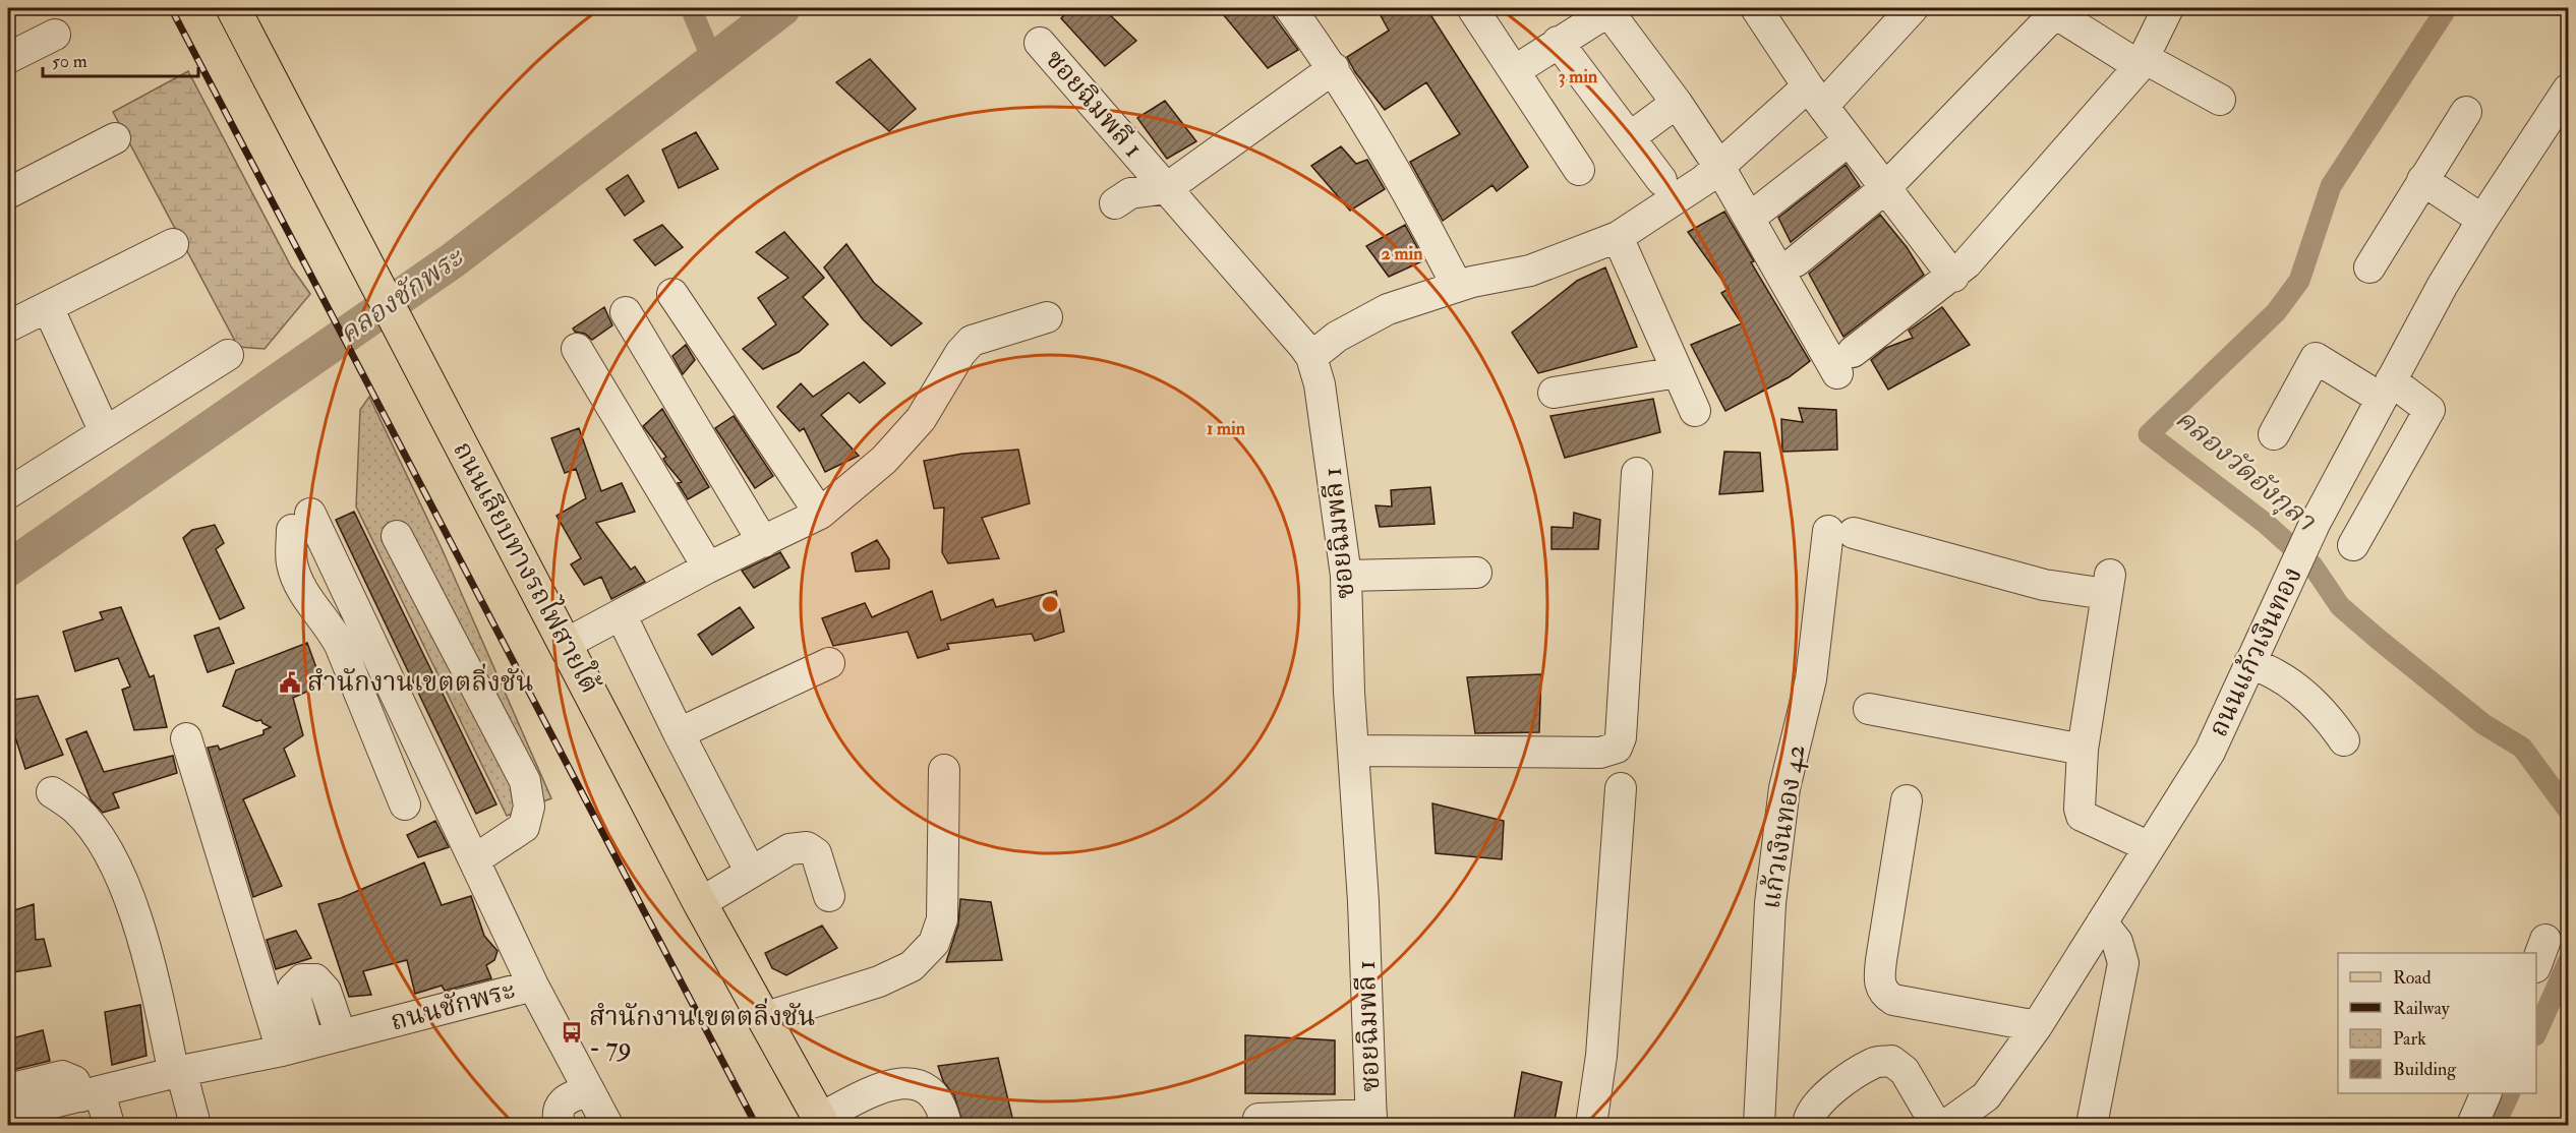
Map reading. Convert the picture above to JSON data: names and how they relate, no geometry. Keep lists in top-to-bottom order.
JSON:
{
  "streets": {
    "main road": ["ถนนเลียบทางรถไฟสายใต้"],
    "street": [
      "ซอยฉิมพลี 1",
      "ถนนแก้วเงินทอง",
      "แก้วเงินทอง 42",
      "ถนนชักพระ"
    ]
  },
  "water": ["คลองชักพระ", "คลองวัดอังกุลา"],
  "places": {
    "public building": ["สำนักงานเขตตลิ่งชัน"],
    "bus stop": ["สำนักงานเขตตลิ่งชัน - 79"]
  },
  "legend": [
    "Road",
    "Railway",
    "Park",
    "Building"
  ],
  "scale_bar": "50 m",
  "rings": ["3 min", "2 min", "1 min"]
}
